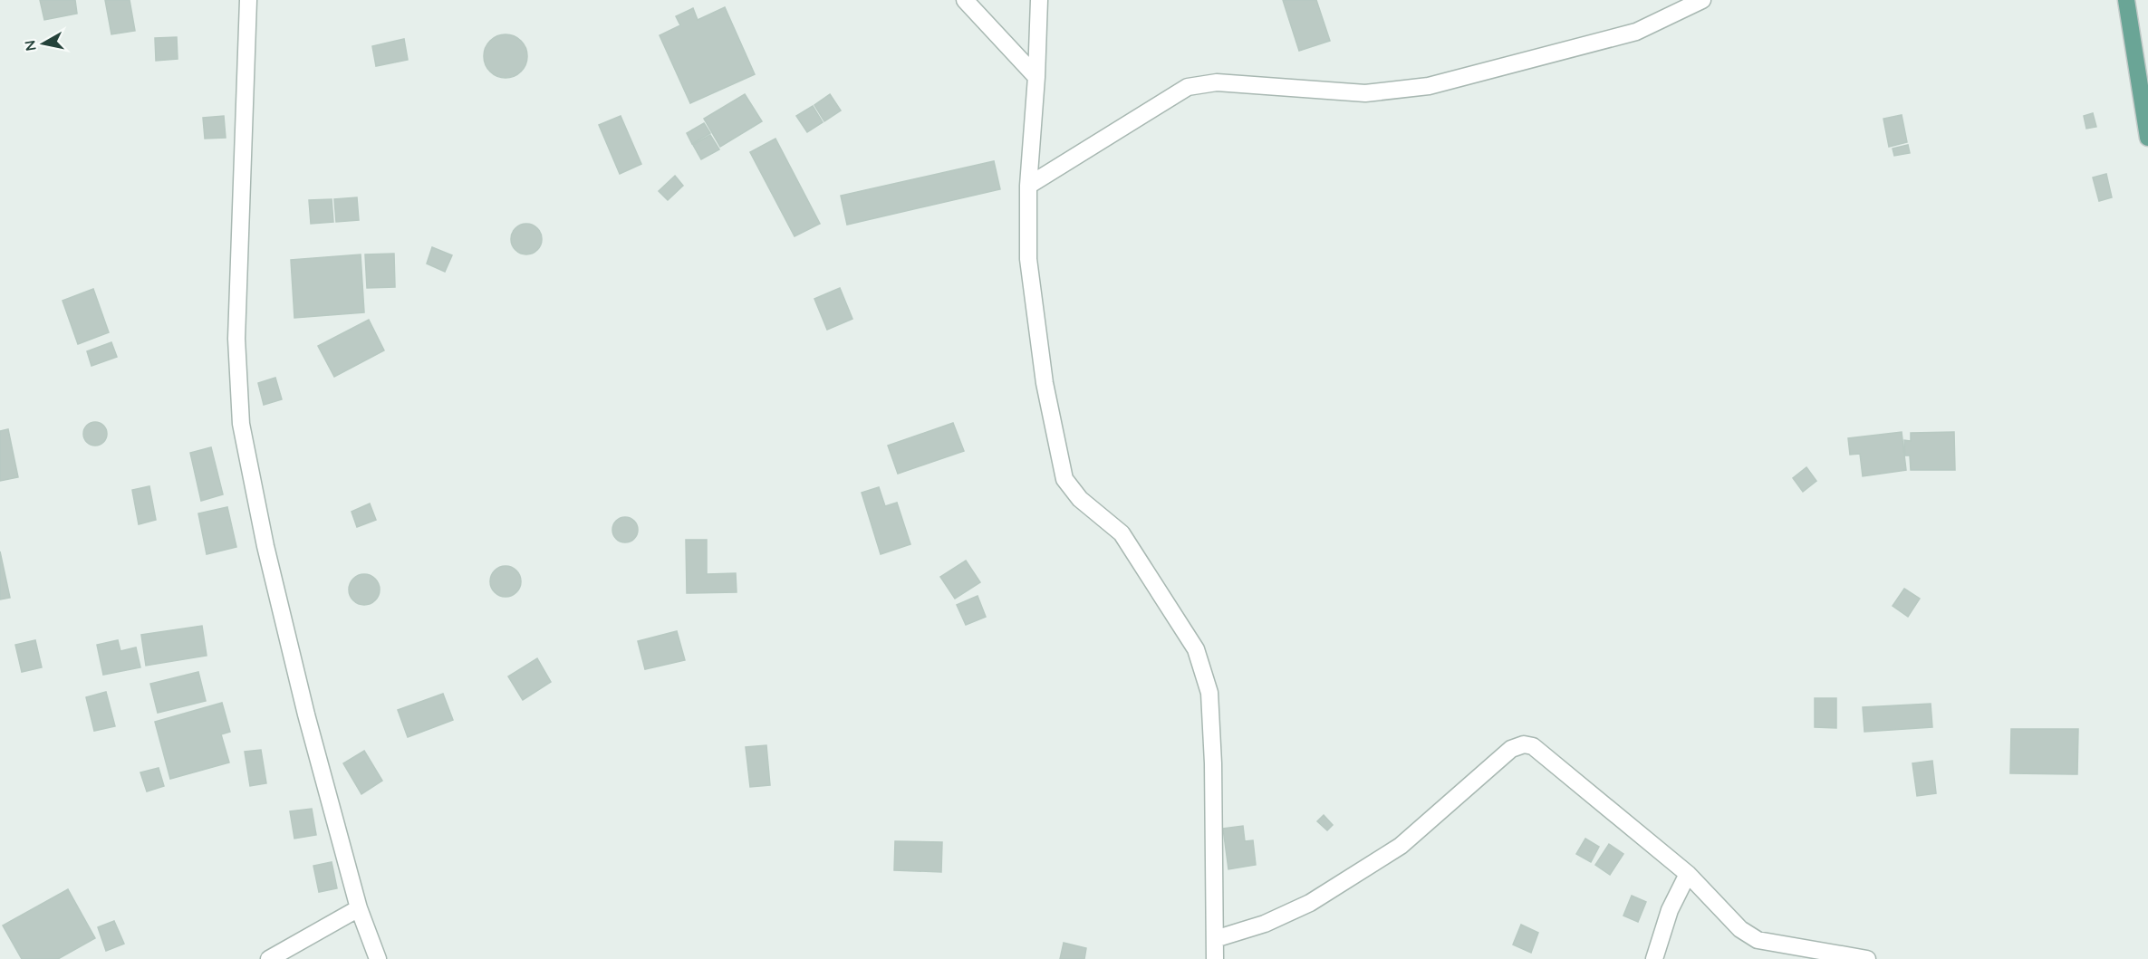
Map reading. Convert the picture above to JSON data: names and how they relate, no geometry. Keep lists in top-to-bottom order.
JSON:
{
  "north": "left"
}
